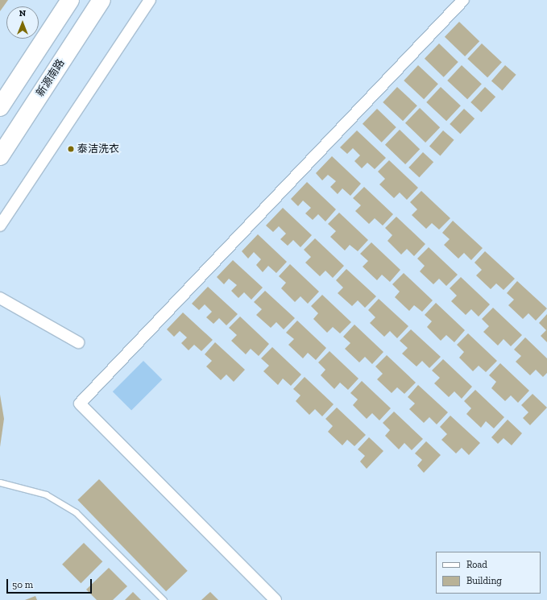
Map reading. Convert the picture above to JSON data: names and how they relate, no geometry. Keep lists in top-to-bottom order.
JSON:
{
  "streets": {
    "main road": ["新源南路"]
  },
  "places": ["泰洁洗衣"],
  "legend": ["Road", "Building"],
  "scale_bar": "50 m",
  "north": "top"
}
